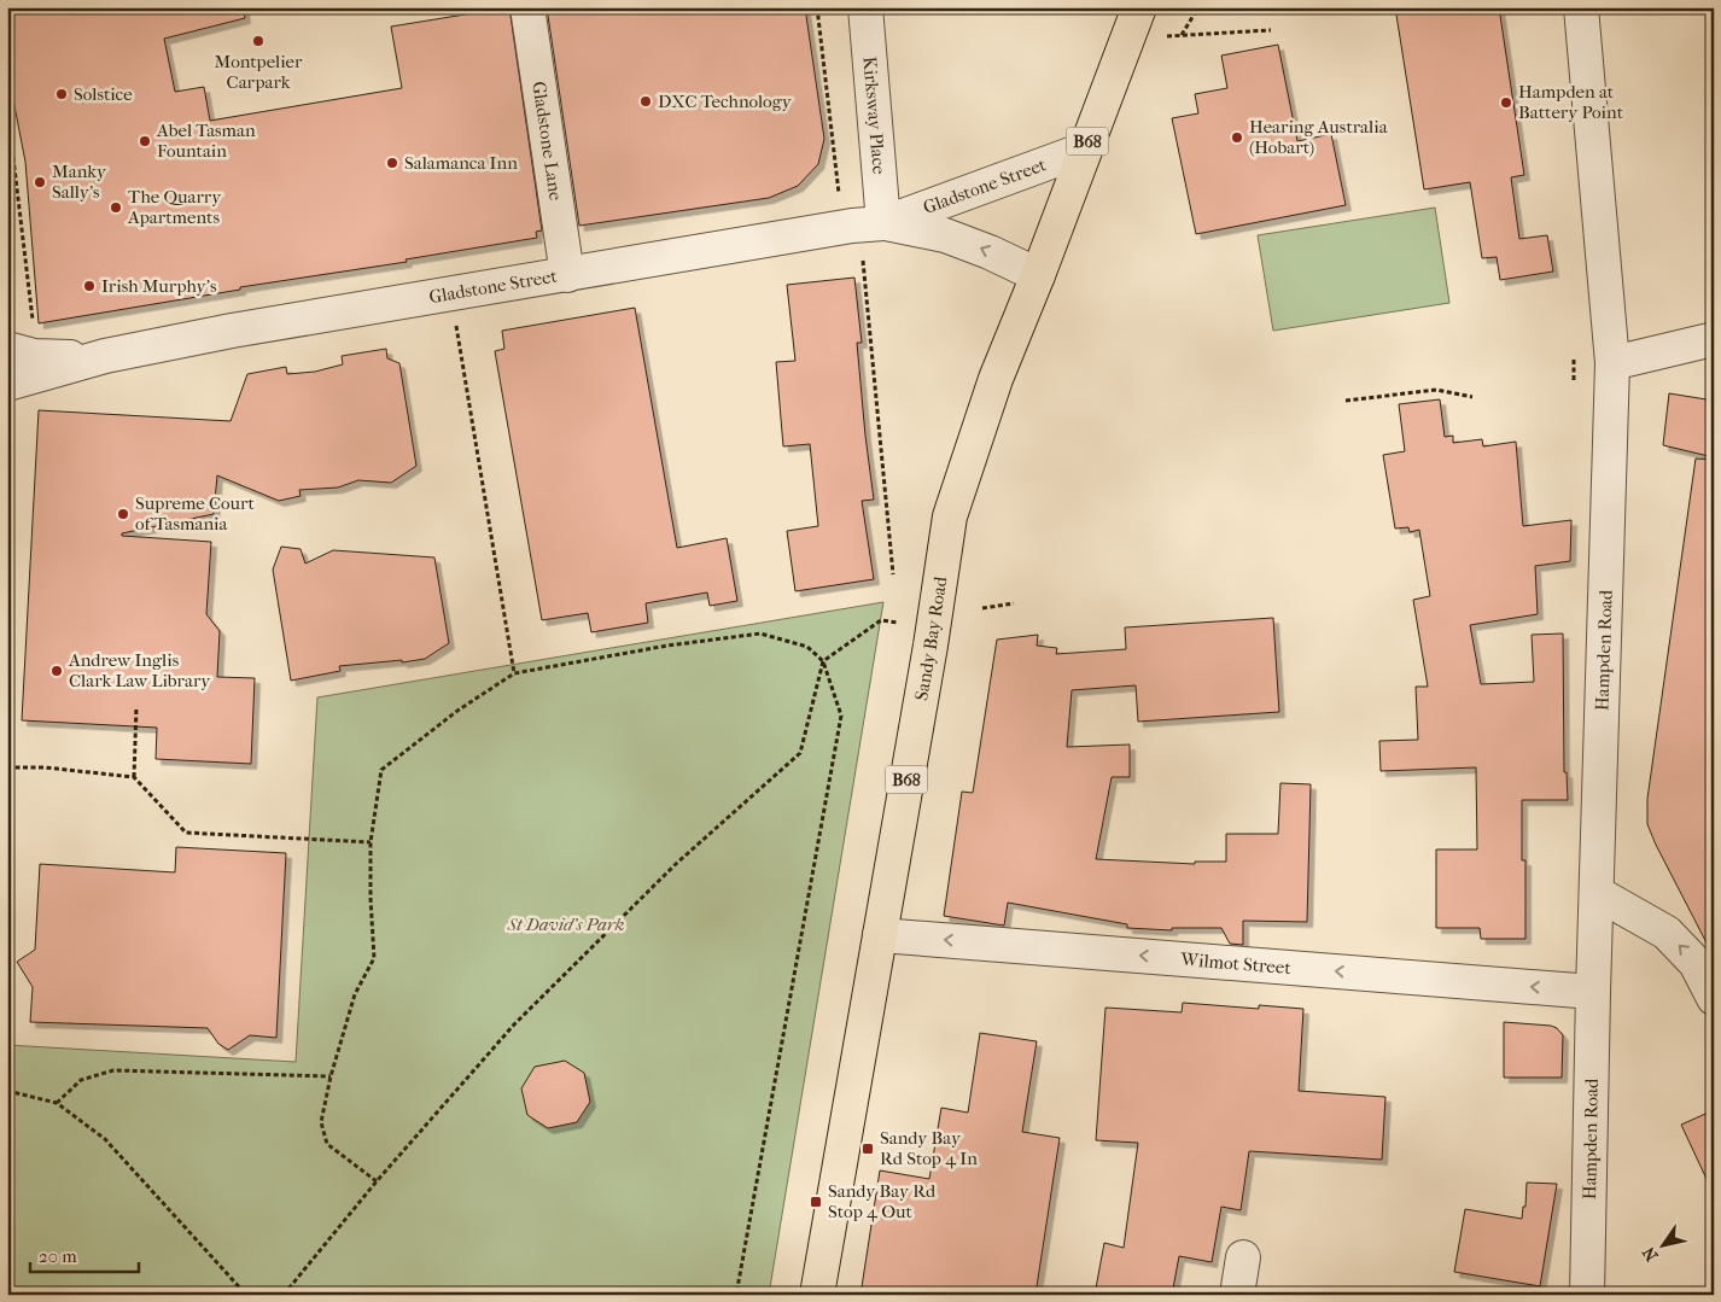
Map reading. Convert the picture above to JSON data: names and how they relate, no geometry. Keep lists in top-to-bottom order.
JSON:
{
  "streets": {
    "main road": ["B68", "Sandy Bay Road"],
    "street": [
      "Kirksway Place",
      "Gladstone Lane",
      "Gladstone Street",
      "Hampden Road",
      "Wilmot Street"
    ]
  },
  "crossings": [
    ["Kirksway Place", "Gladstone Street"],
    ["Gladstone Lane", "Gladstone Street"],
    ["Gladstone Street", "Sandy Bay Road"],
    ["Sandy Bay Road", "Wilmot Street"],
    ["Hampden Road", "Wilmot Street"]
  ],
  "one_way": ["Wilmot Street"],
  "parks": ["St David's Park"],
  "places": {
    "other": [
      "Montpelier Carpark",
      "Solstice",
      "DXC Technology",
      "Hampden at Battery Point",
      "Hearing Australia (Hobart)",
      "Abel Tasman Fountain",
      "Salamanca Inn",
      "Manky Sally’s",
      "The Quarry Apartments",
      "Irish Murphy's",
      "Supreme Court of Tasmania",
      "Andrew Inglis Clark Law Library"
    ],
    "transit": ["Sandy Bay Rd Stop 4 In", "Sandy Bay Rd Stop 4 Out"]
  },
  "scale_bar": "20 m",
  "north": "bottom left"
}
